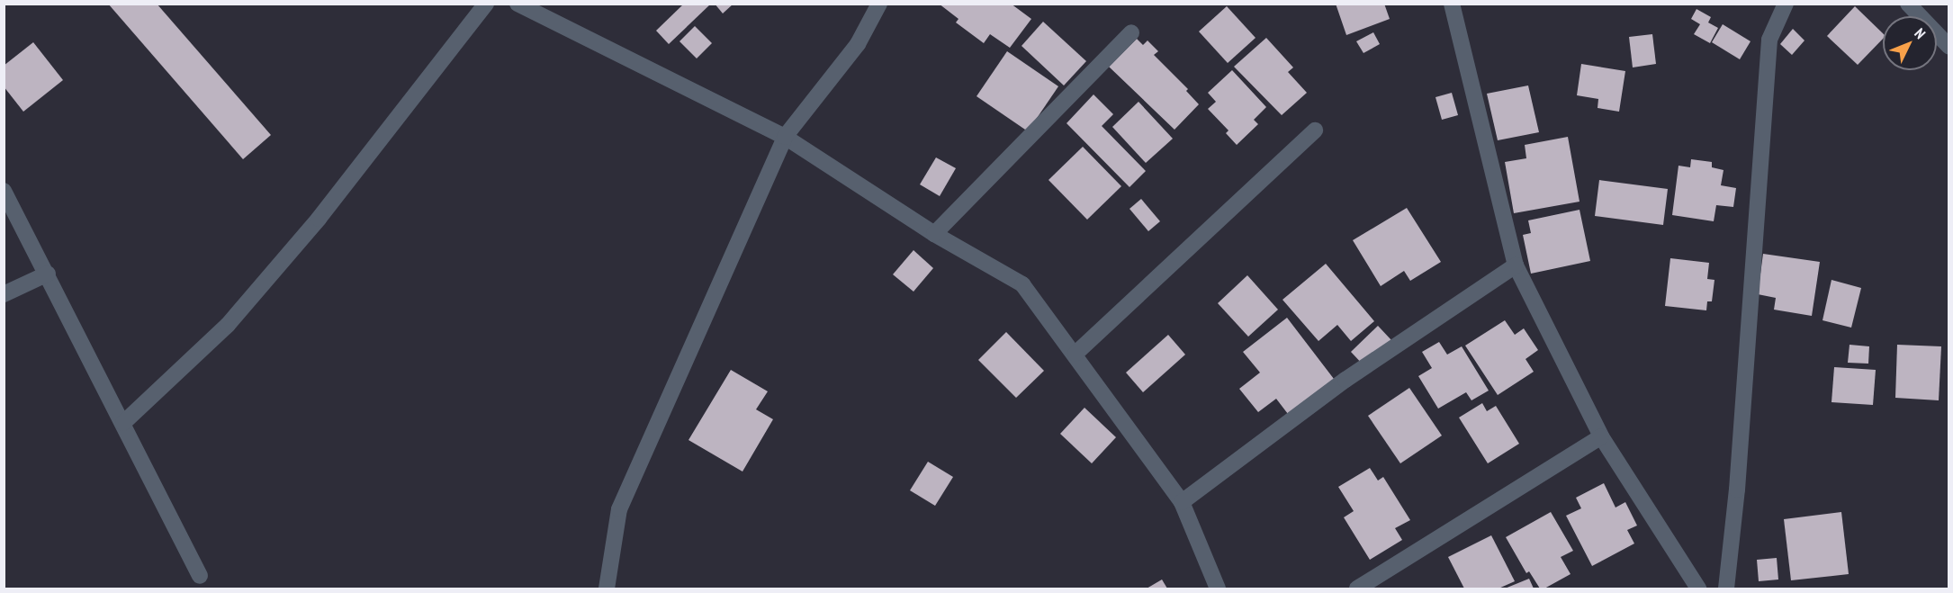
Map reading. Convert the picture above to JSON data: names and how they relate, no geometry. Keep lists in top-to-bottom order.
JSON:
{
  "north": "top right"
}
